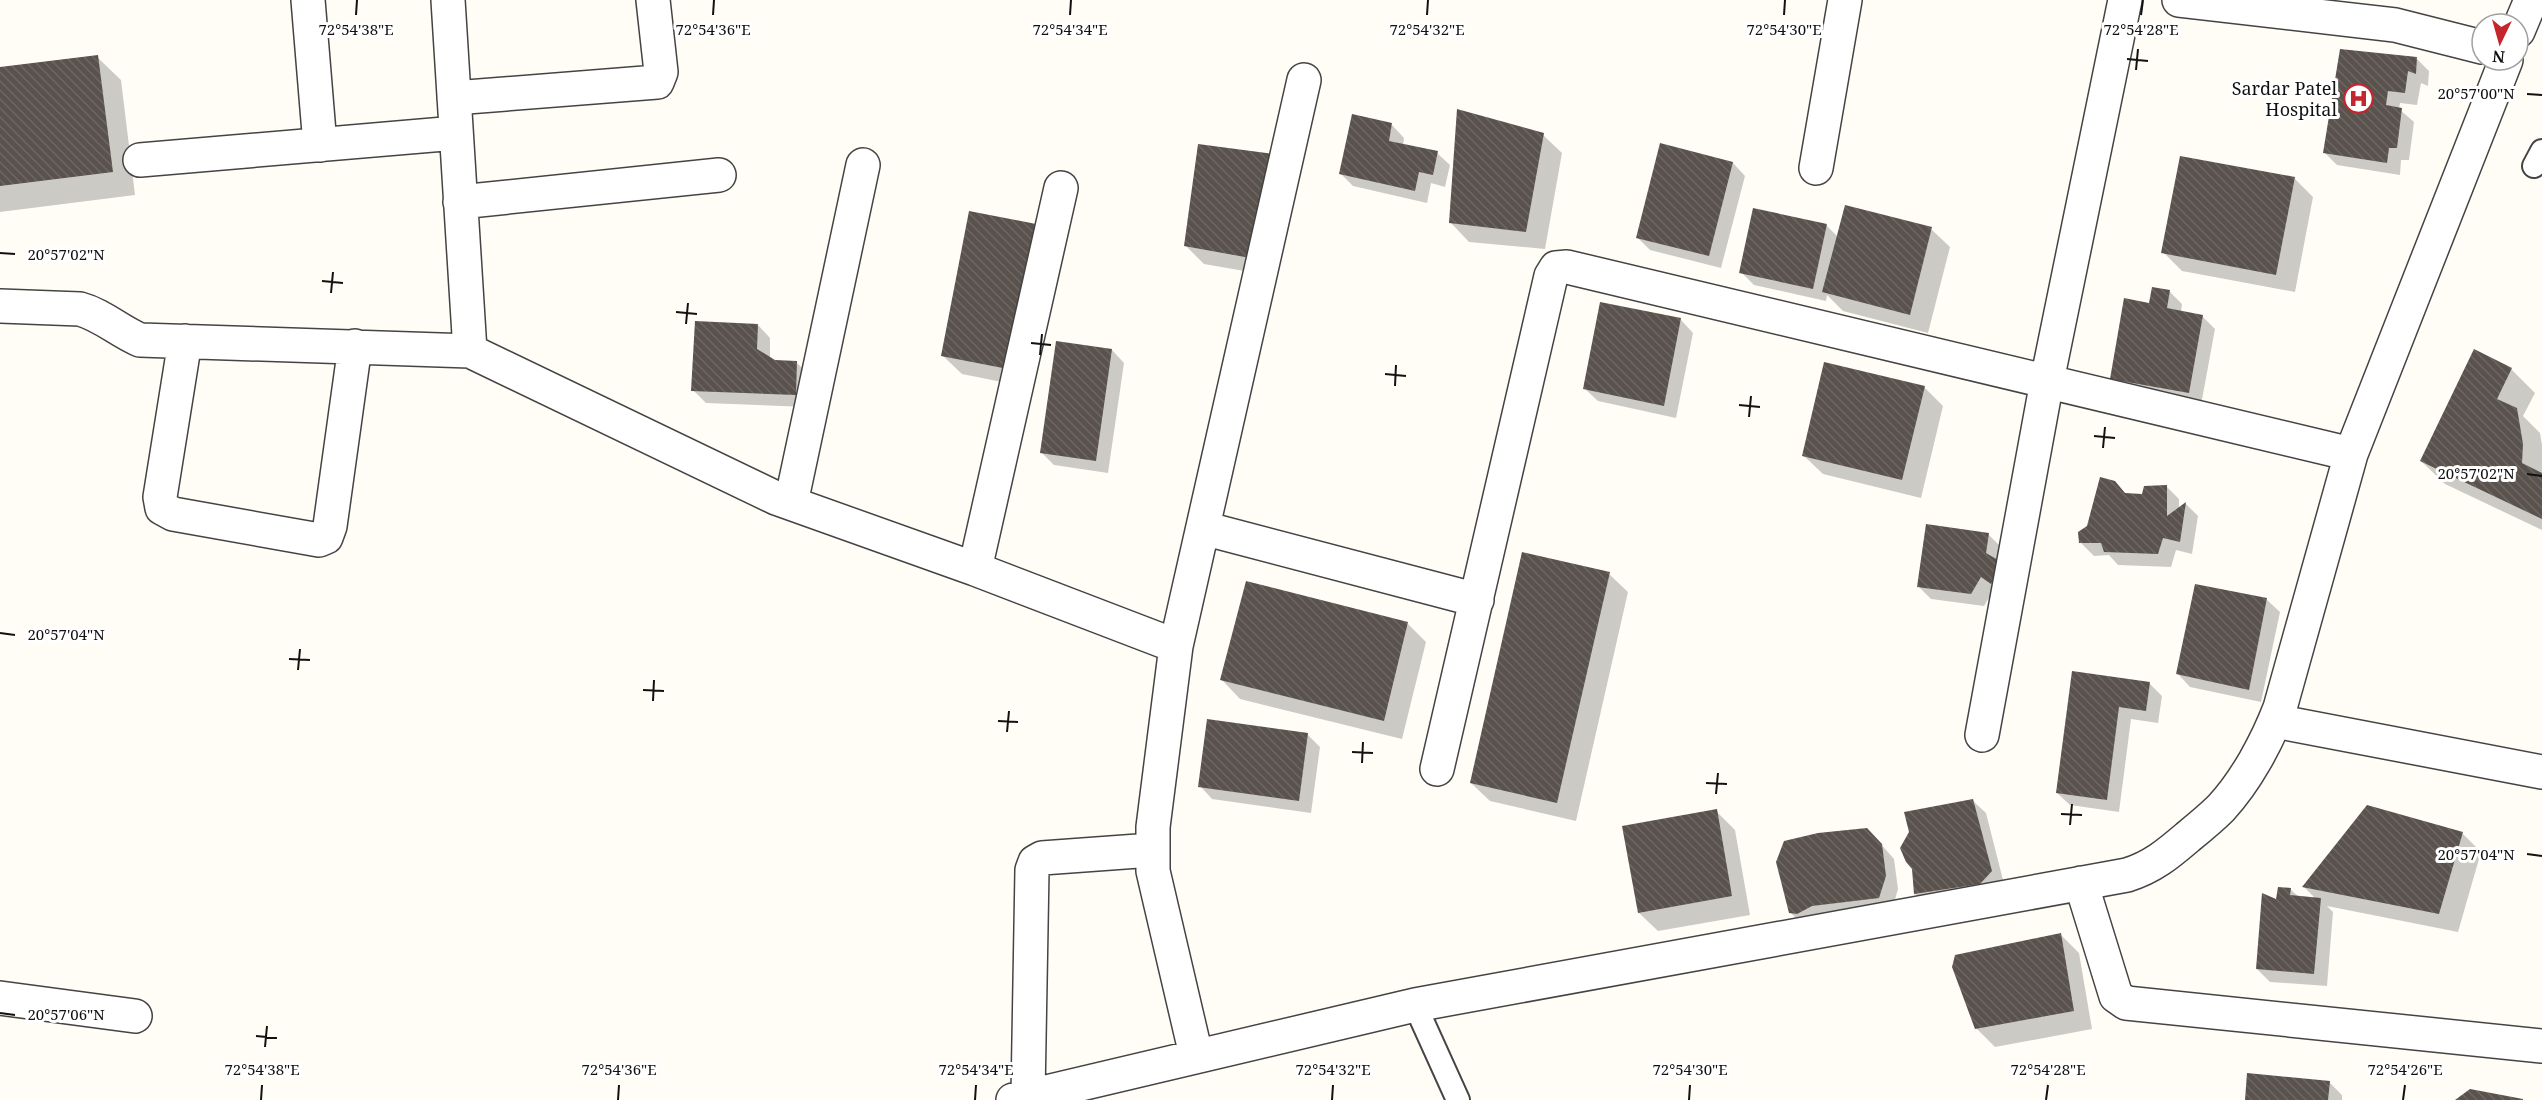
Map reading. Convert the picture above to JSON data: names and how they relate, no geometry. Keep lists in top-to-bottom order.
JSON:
{
  "places": {
    "hospital": ["Sardar Patel Hospital"]
  },
  "north": "bottom",
  "coordinates": [
    "72°54'38\"E",
    "72°54'36\"E",
    "72°54'34\"E",
    "72°54'32\"E",
    "72°54'30\"E",
    "72°54'28\"E",
    "20°57'00\"N",
    "20°57'02\"N",
    "20°57'04\"N",
    "20°57'06\"N",
    "72°54'26\"E"
  ]
}
